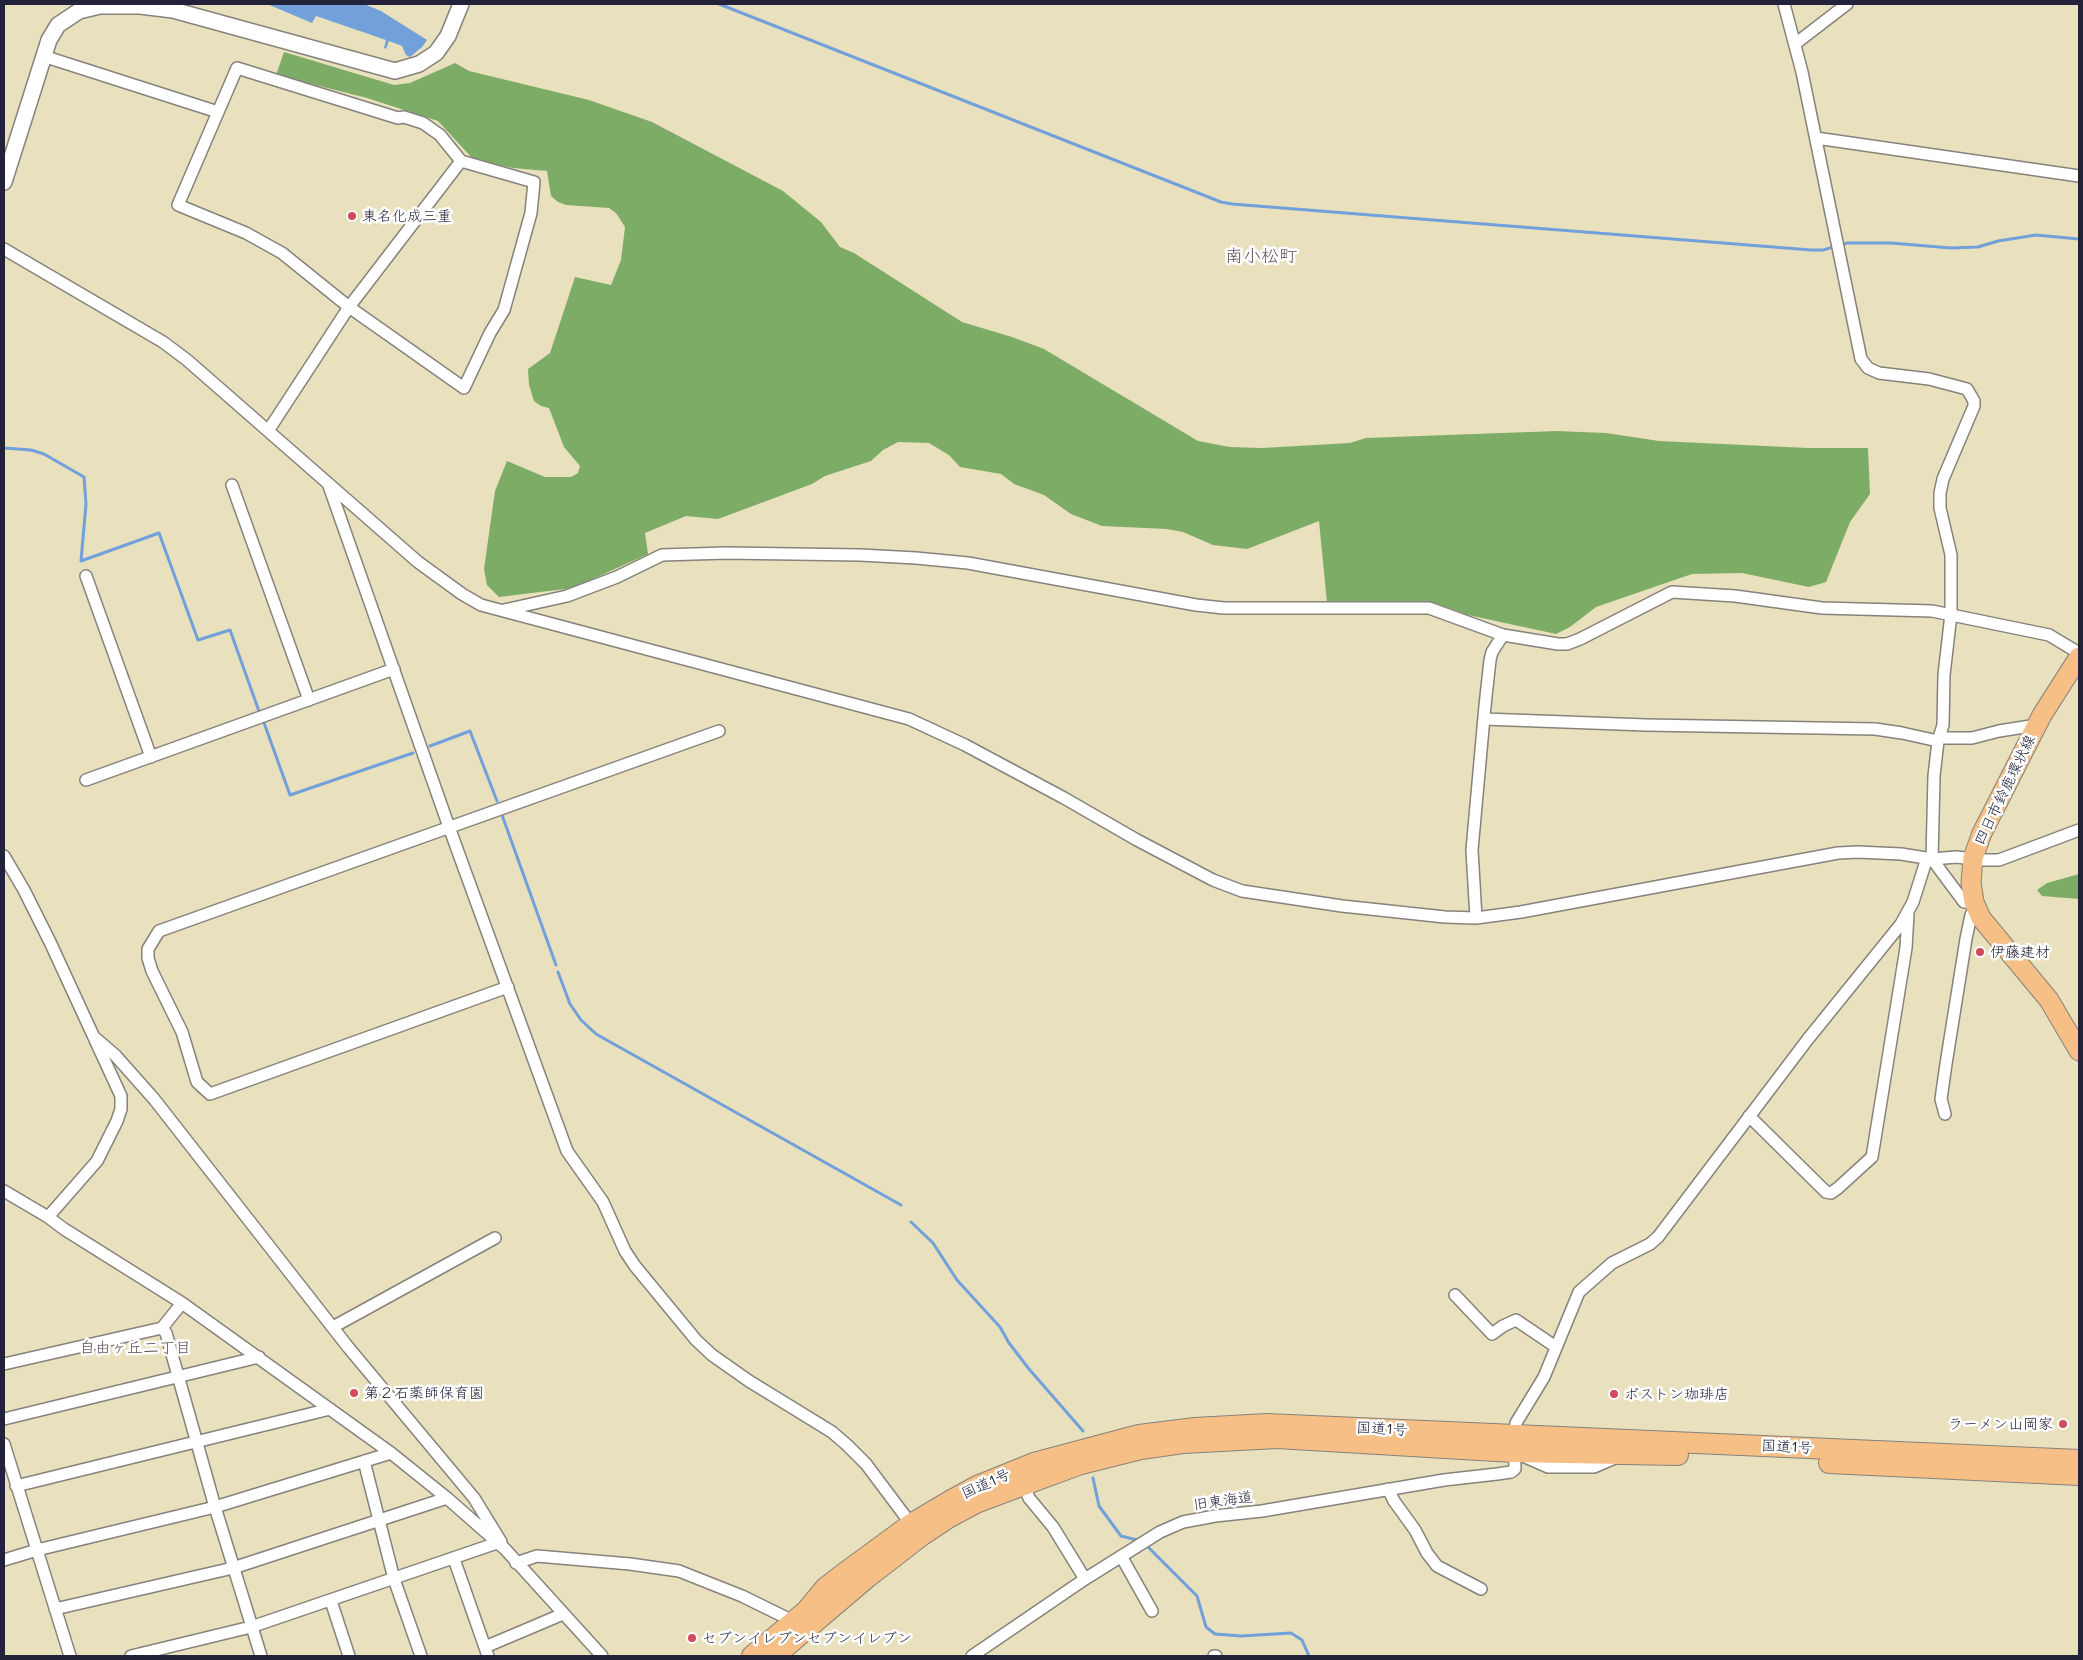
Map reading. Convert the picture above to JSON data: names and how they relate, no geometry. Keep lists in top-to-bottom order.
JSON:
{
  "streets": {
    "highway": ["国道1号"],
    "main road": ["四日市鈴鹿環状線"],
    "street": ["旧東海道"]
  },
  "crossings": [
    ["国道1号", "旧東海道"]
  ],
  "districts": ["南小松町", "自由ヶ丘二丁目"],
  "places": [
    "東名化成三重",
    "伊藤建材",
    "第２石薬師保育園",
    "ボストン珈琲店",
    "ラーメン山岡家",
    "セブンイレブンセブンイレブン"
  ]
}
